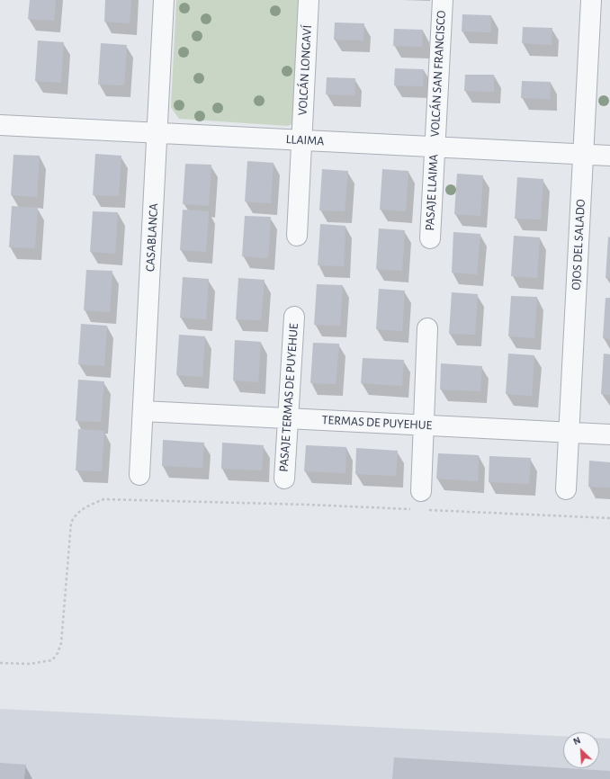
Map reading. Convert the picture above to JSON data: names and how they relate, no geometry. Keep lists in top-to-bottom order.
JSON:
{
  "streets": {
    "street": [
      "VOLCÁN LONGAVÍ",
      "VOLCÁN SAN FRANCISCO",
      "LLAIMA",
      "PASAJE LLAIMA",
      "CASABLANCA",
      "OJOS DEL SALADO",
      "PASAJE TERMAS DE PUYEHUE",
      "TERMAS DE PUYEHUE"
    ]
  },
  "crossings": [
    ["VOLCÁN LONGAVÍ", "LLAIMA"],
    ["VOLCÁN SAN FRANCISCO", "LLAIMA"],
    ["VOLCÁN SAN FRANCISCO", "PASAJE LLAIMA"],
    ["LLAIMA", "PASAJE LLAIMA"],
    ["LLAIMA", "CASABLANCA"],
    ["LLAIMA", "OJOS DEL SALADO"],
    ["CASABLANCA", "TERMAS DE PUYEHUE"],
    ["OJOS DEL SALADO", "TERMAS DE PUYEHUE"],
    ["PASAJE TERMAS DE PUYEHUE", "TERMAS DE PUYEHUE"]
  ],
  "north": "top left"
}
